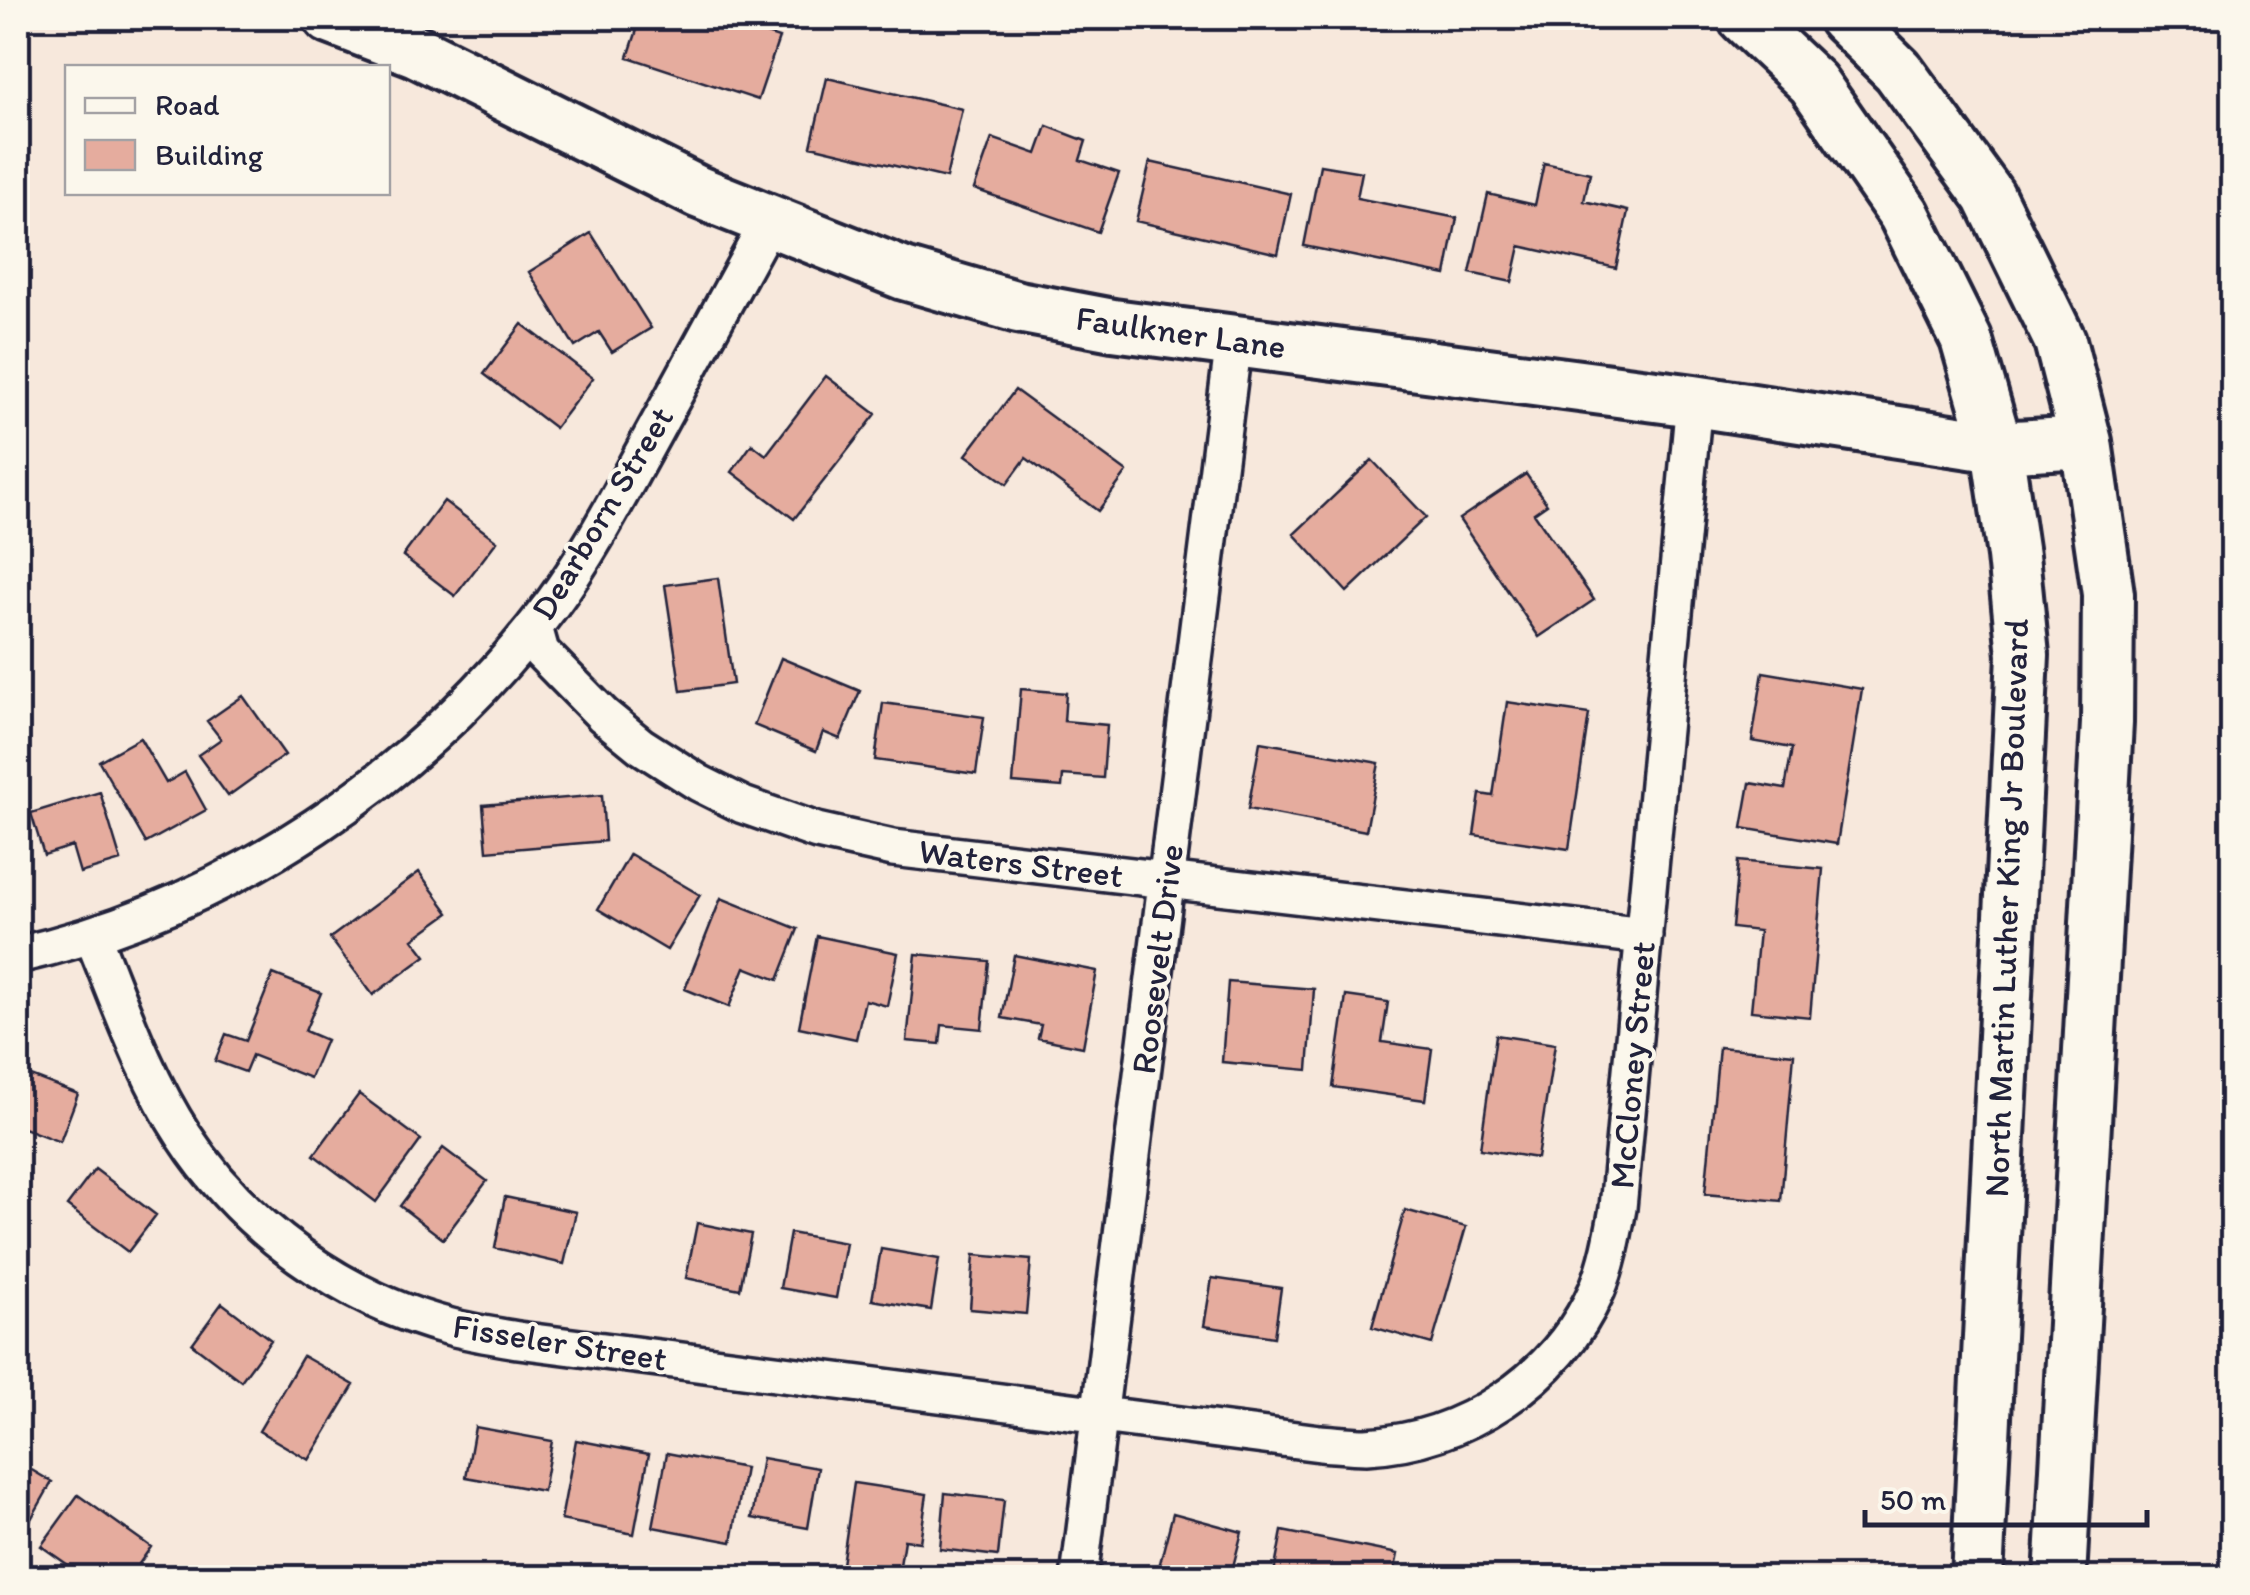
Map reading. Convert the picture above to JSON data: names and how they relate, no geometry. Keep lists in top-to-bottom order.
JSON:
{
  "streets": {
    "main road": ["Faulkner Lane", "North Martin Luther King Jr Boulevard"],
    "street": [
      "Dearborn Street",
      "Waters Street",
      "Roosevelt Drive",
      "McCloney Street",
      "Fisseler Street"
    ]
  },
  "crossings": [
    ["Faulkner Lane", "Dearborn Street"],
    ["Faulkner Lane", "North Martin Luther King Jr Boulevard"],
    ["Faulkner Lane", "Roosevelt Drive"],
    ["Faulkner Lane", "McCloney Street"],
    ["Dearborn Street", "Waters Street"],
    ["Dearborn Street", "Fisseler Street"],
    ["Waters Street", "Roosevelt Drive"],
    ["Waters Street", "McCloney Street"],
    ["Roosevelt Drive", "Fisseler Street"],
    ["McCloney Street", "Fisseler Street"]
  ],
  "legend": ["Road", "Building"],
  "scale_bar": "50 m"
}
